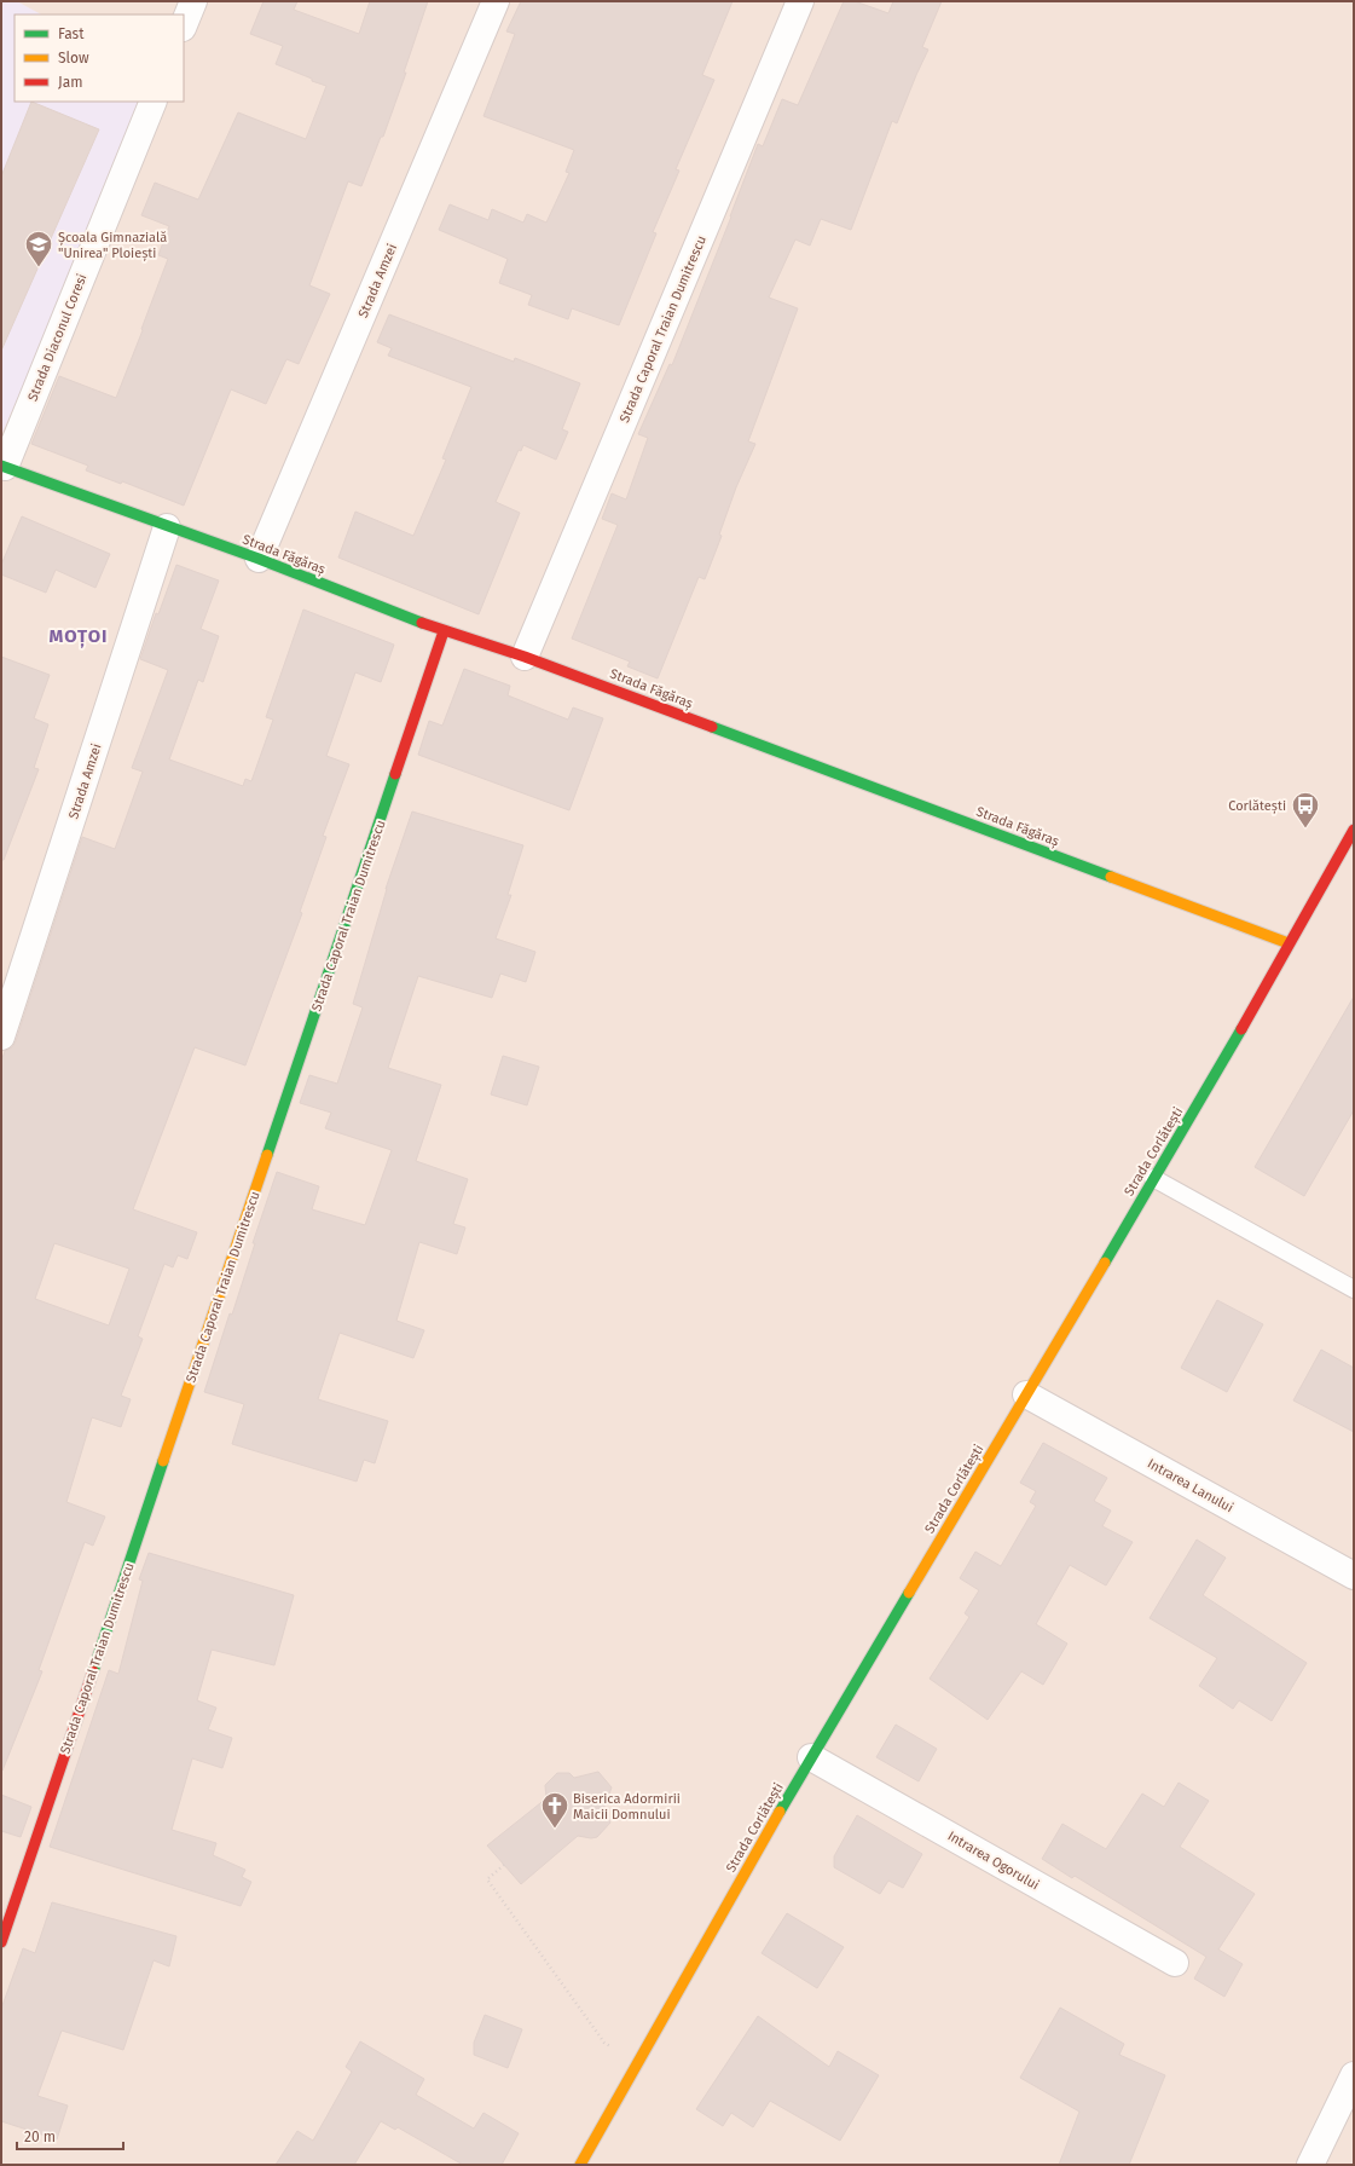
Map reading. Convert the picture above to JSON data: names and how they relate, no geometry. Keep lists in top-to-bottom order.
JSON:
{
  "streets": {
    "street": [
      "Strada Amzei",
      "Strada Caporal Traian Dumitrescu",
      "Strada Diaconul Coresi",
      "Strada Făgăraș",
      "Strada Corlătești",
      "Intrarea Lanului",
      "Intrarea Ogorului"
    ]
  },
  "crossings": [
    ["Strada Amzei", "Strada Făgăraș"],
    ["Strada Caporal Traian Dumitrescu", "Strada Făgăraș"],
    ["Strada Diaconul Coresi", "Strada Făgăraș"],
    ["Strada Făgăraș", "Strada Corlătești"],
    ["Strada Corlătești", "Intrarea Lanului"],
    ["Strada Corlătești", "Intrarea Ogorului"]
  ],
  "districts": ["MOȚOI"],
  "places": {
    "school or university": ["Școala Gimnazială \"Unirea\" Ploiești"],
    "bus stop": ["Corlătești"],
    "church": ["Biserica Adormirii Maicii Domnului"]
  },
  "legend": ["Fast", "Slow", "Jam"],
  "scale_bar": "20 m"
}
